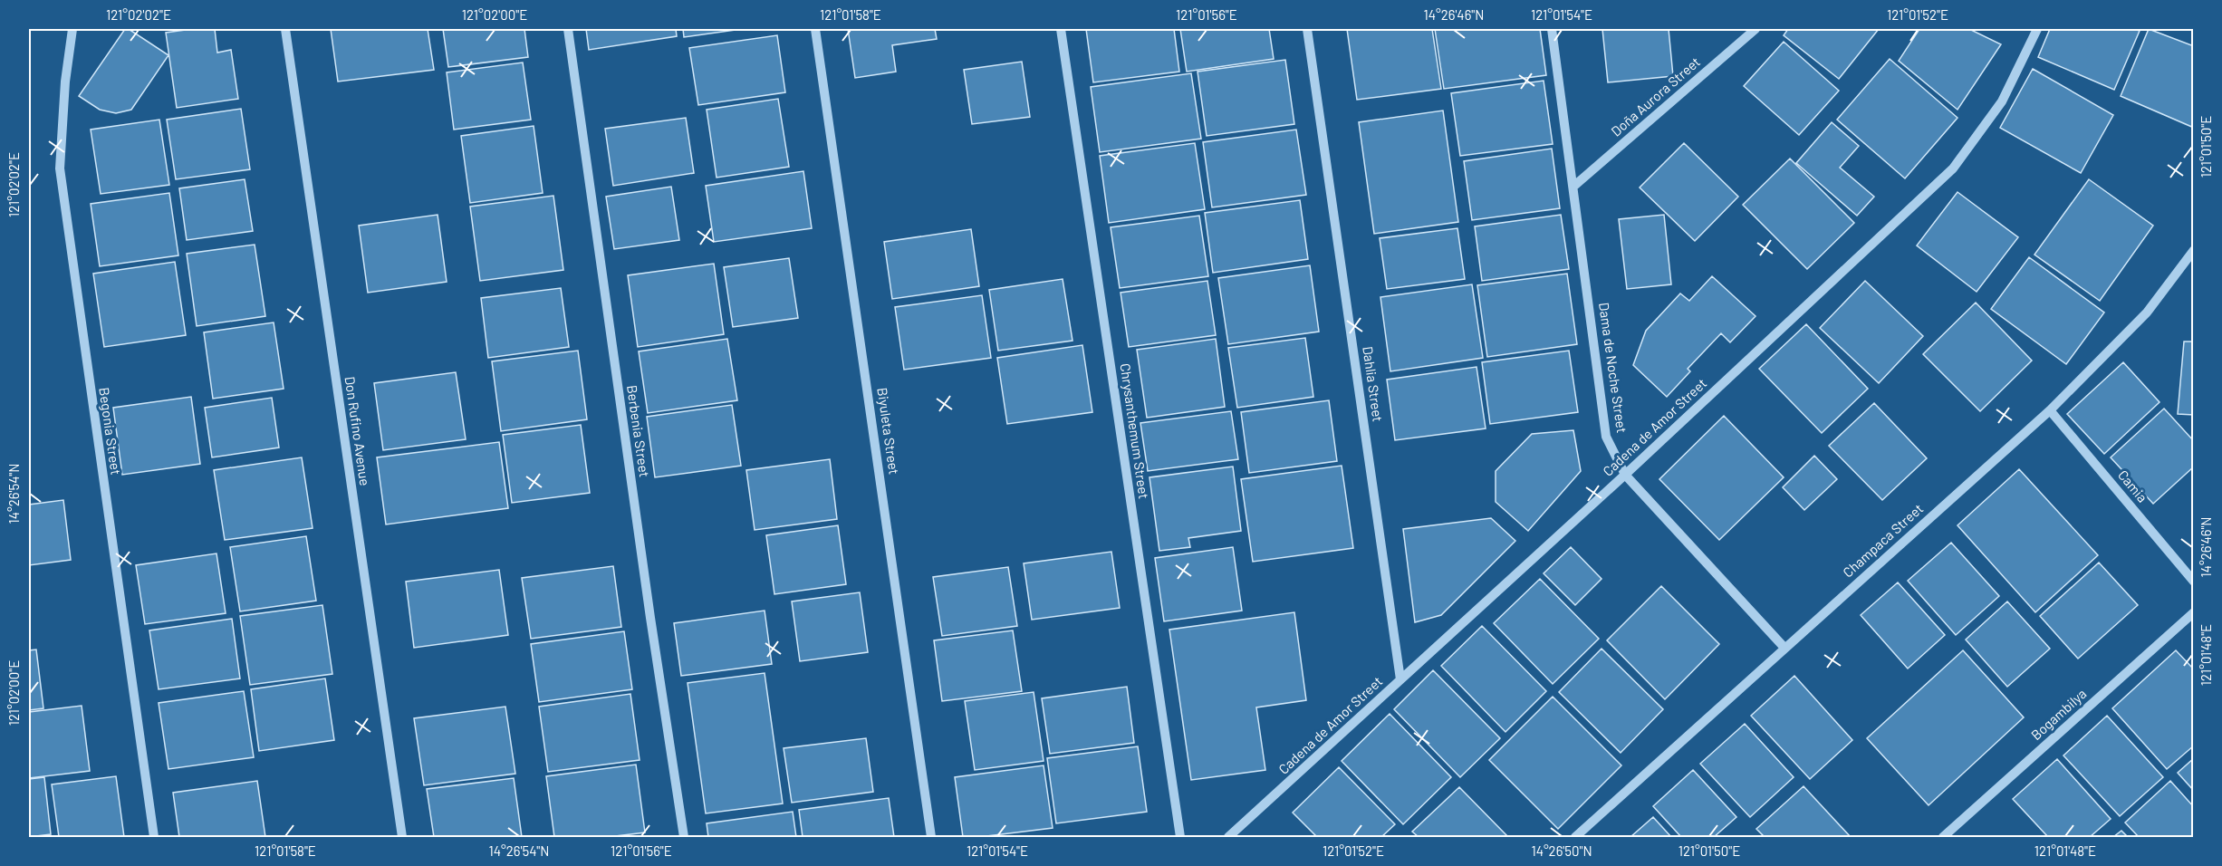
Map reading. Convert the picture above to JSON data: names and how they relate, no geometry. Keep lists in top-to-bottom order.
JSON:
{
  "streets": {
    "street": [
      "Doña Aurora Street",
      "Dama de Noche Street",
      "Dahlia Street",
      "Cadena de Amor Street",
      "Begonia Street",
      "Don Rufino Avenue",
      "Berbenia Street",
      "Biyuleta Street",
      "Chrysanthemum Street",
      "Camia",
      "Champaca Street",
      "Bogambilya"
    ]
  },
  "crossings": [
    ["Doña Aurora Street", "Dama de Noche Street"],
    ["Dama de Noche Street", "Cadena de Amor Street"],
    ["Dama de Noche Street", "Champaca Street"],
    ["Dahlia Street", "Cadena de Amor Street"],
    ["Camia", "Champaca Street"]
  ],
  "coordinates": [
    "121°02'02\"E",
    "121°02'00\"E",
    "121°01'58\"E",
    "121°01'56\"E",
    "14°26'46\"N",
    "121°01'54\"E",
    "121°01'52\"E",
    "121°01'50\"E",
    "14°26'54\"N",
    "121°01'48\"E",
    "14°26'50\"N"
  ]
}
